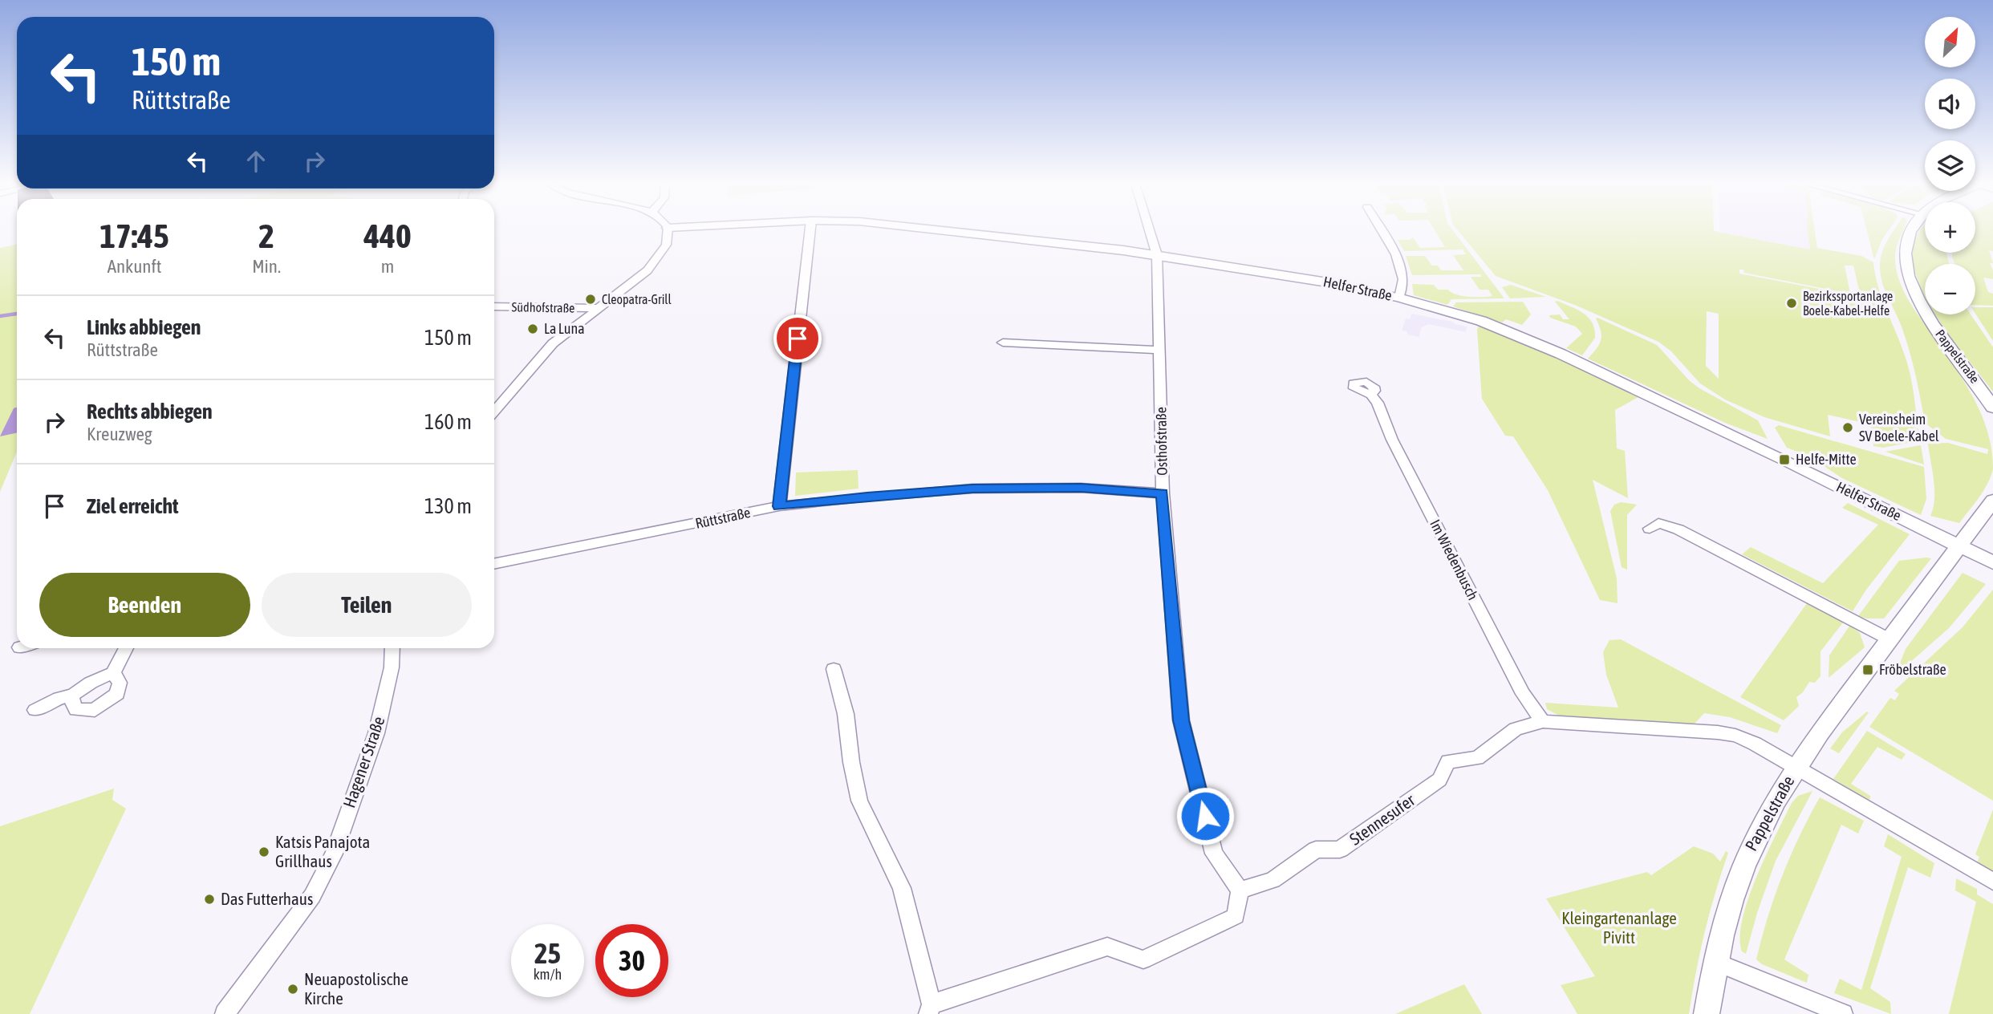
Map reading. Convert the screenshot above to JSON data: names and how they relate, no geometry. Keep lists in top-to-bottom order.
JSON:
{
  "streets": {
    "street": [
      "Helfer Straße",
      "Südhofstraße",
      "Pappelstraße",
      "Osthofstraße",
      "Rüttstraße",
      "Im Wiedenbusch",
      "Hagener Straße",
      "Stennesufer"
    ]
  },
  "crossings": [
    ["Helfer Straße", "Pappelstraße"],
    ["Helfer Straße", "Osthofstraße"],
    ["Pappelstraße", "Stennesufer"],
    ["Osthofstraße", "Rüttstraße"],
    ["Osthofstraße", "Stennesufer"],
    ["Im Wiedenbusch", "Stennesufer"]
  ],
  "parks": ["Kleingartenanlage Pivitt"],
  "places": {
    "other": [
      "Cleopatra-Grill",
      "Bezirkssportanlage Boele-Kabel-Helfe",
      "La Luna",
      "Vereinsheim SV Boele-Kabel",
      "Katsis Panajota Grillhaus",
      "Das Futterhaus",
      "Neuapostolische Kirche"
    ],
    "transit": ["Helfe-Mitte", "Fröbelstraße"]
  },
  "north": "top right",
  "page": {
    "map_buttons": ["+", "−"],
    "turn": ["150 m", "Rüttstraße"],
    "eta": [
      "17:45",
      "Ankunft",
      "2",
      "Min.",
      "440",
      "m"
    ],
    "list": [
      {
        "name": "Links abbiegen",
        "note": "Rüttstraße",
        "value": "150 m"
      },
      {
        "name": "Rechts abbiegen",
        "note": "Kreuzweg",
        "value": "160 m"
      },
      {
        "name": "Ziel erreicht",
        "value": "130 m"
      }
    ],
    "buttons": ["Beenden", "Teilen"],
    "speed": "25 km/h",
    "limit": "30"
  }
}
